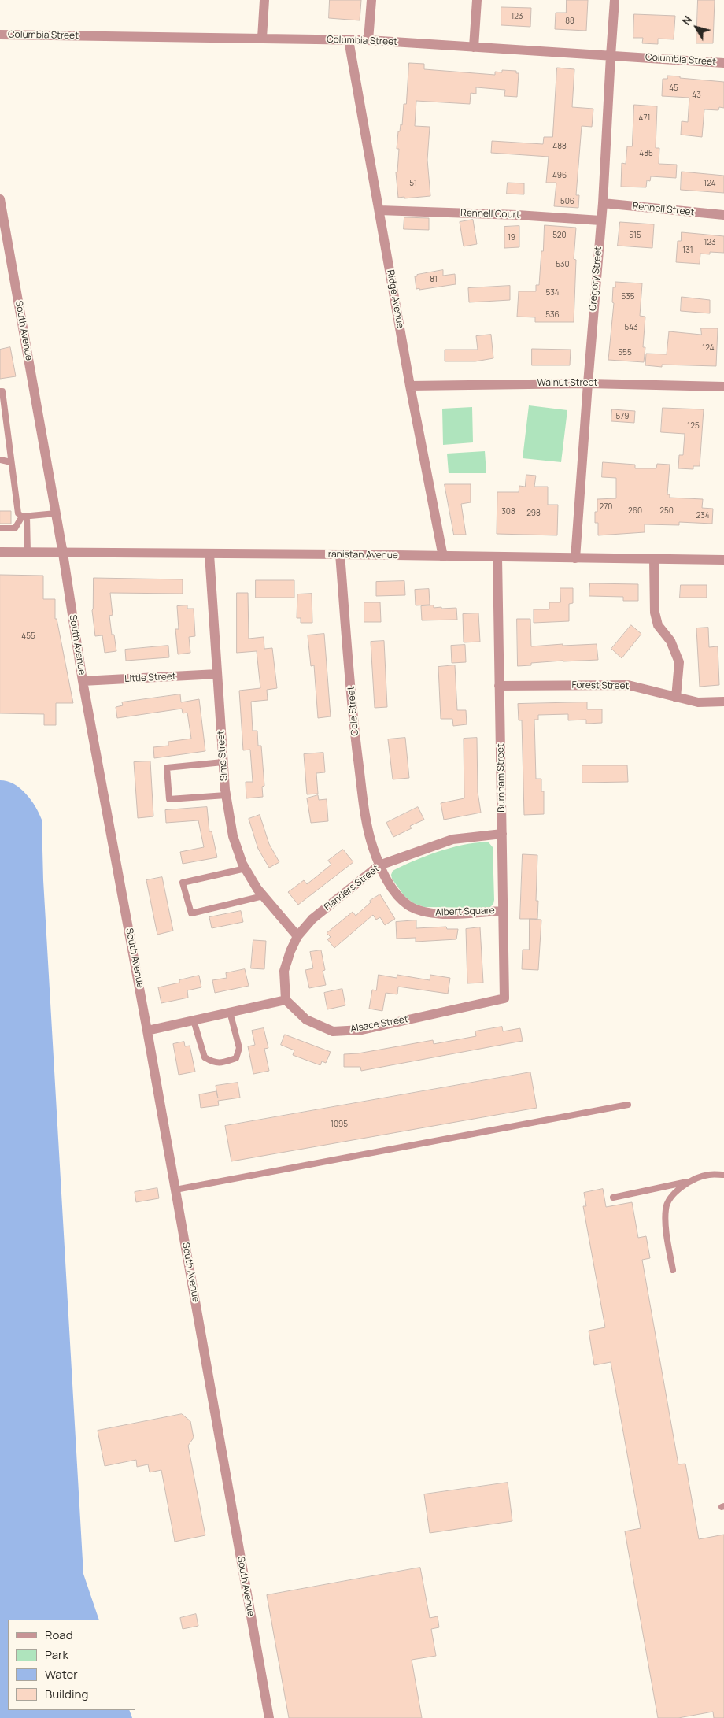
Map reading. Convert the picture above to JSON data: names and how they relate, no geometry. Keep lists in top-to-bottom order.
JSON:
{
  "streets": {
    "street": [
      "Columbia Street",
      "Rennell Street",
      "Rennell Court",
      "Gregory Street",
      "Ridge Avenue",
      "South Avenue",
      "Walnut Street",
      "Iranistan Avenue",
      "Little Street",
      "Forest Street",
      "Cole Street",
      "Sims Street",
      "Burnham Street",
      "Flanders Street",
      "Albert Square",
      "Alsace Street"
    ]
  },
  "crossings": [
    ["Columbia Street", "Gregory Street"],
    ["Columbia Street", "Ridge Avenue"],
    ["Rennell Street", "Gregory Street"],
    ["Rennell Court", "Gregory Street"],
    ["Rennell Court", "Ridge Avenue"],
    ["Gregory Street", "Walnut Street"],
    ["Gregory Street", "Iranistan Avenue"],
    ["Ridge Avenue", "Walnut Street"],
    ["Ridge Avenue", "Iranistan Avenue"],
    ["South Avenue", "Iranistan Avenue"],
    ["South Avenue", "Little Street"],
    ["Iranistan Avenue", "Cole Street"],
    ["Iranistan Avenue", "Sims Street"],
    ["Iranistan Avenue", "Burnham Street"],
    ["Little Street", "Sims Street"],
    ["Forest Street", "Burnham Street"],
    ["Cole Street", "Flanders Street"],
    ["Cole Street", "Albert Square"],
    ["Sims Street", "Flanders Street"],
    ["Burnham Street", "Flanders Street"],
    ["Burnham Street", "Albert Square"],
    ["Burnham Street", "Alsace Street"],
    ["Flanders Street", "Albert Square"],
    ["Flanders Street", "Alsace Street"]
  ],
  "house_numbers": [
    "123",
    "88",
    "45",
    "43",
    "471",
    "488",
    "485",
    "496",
    "51",
    "124",
    "506",
    "520",
    "515",
    "19",
    "123",
    "131",
    "530",
    "81",
    "534",
    "535",
    "536",
    "543",
    "124",
    "555",
    "579",
    "125",
    "270",
    "260",
    "250",
    "308",
    "298",
    "234",
    "455",
    "1095"
  ],
  "legend": [
    "Road",
    "Park",
    "Water",
    "Building"
  ],
  "north": "top left"
}
